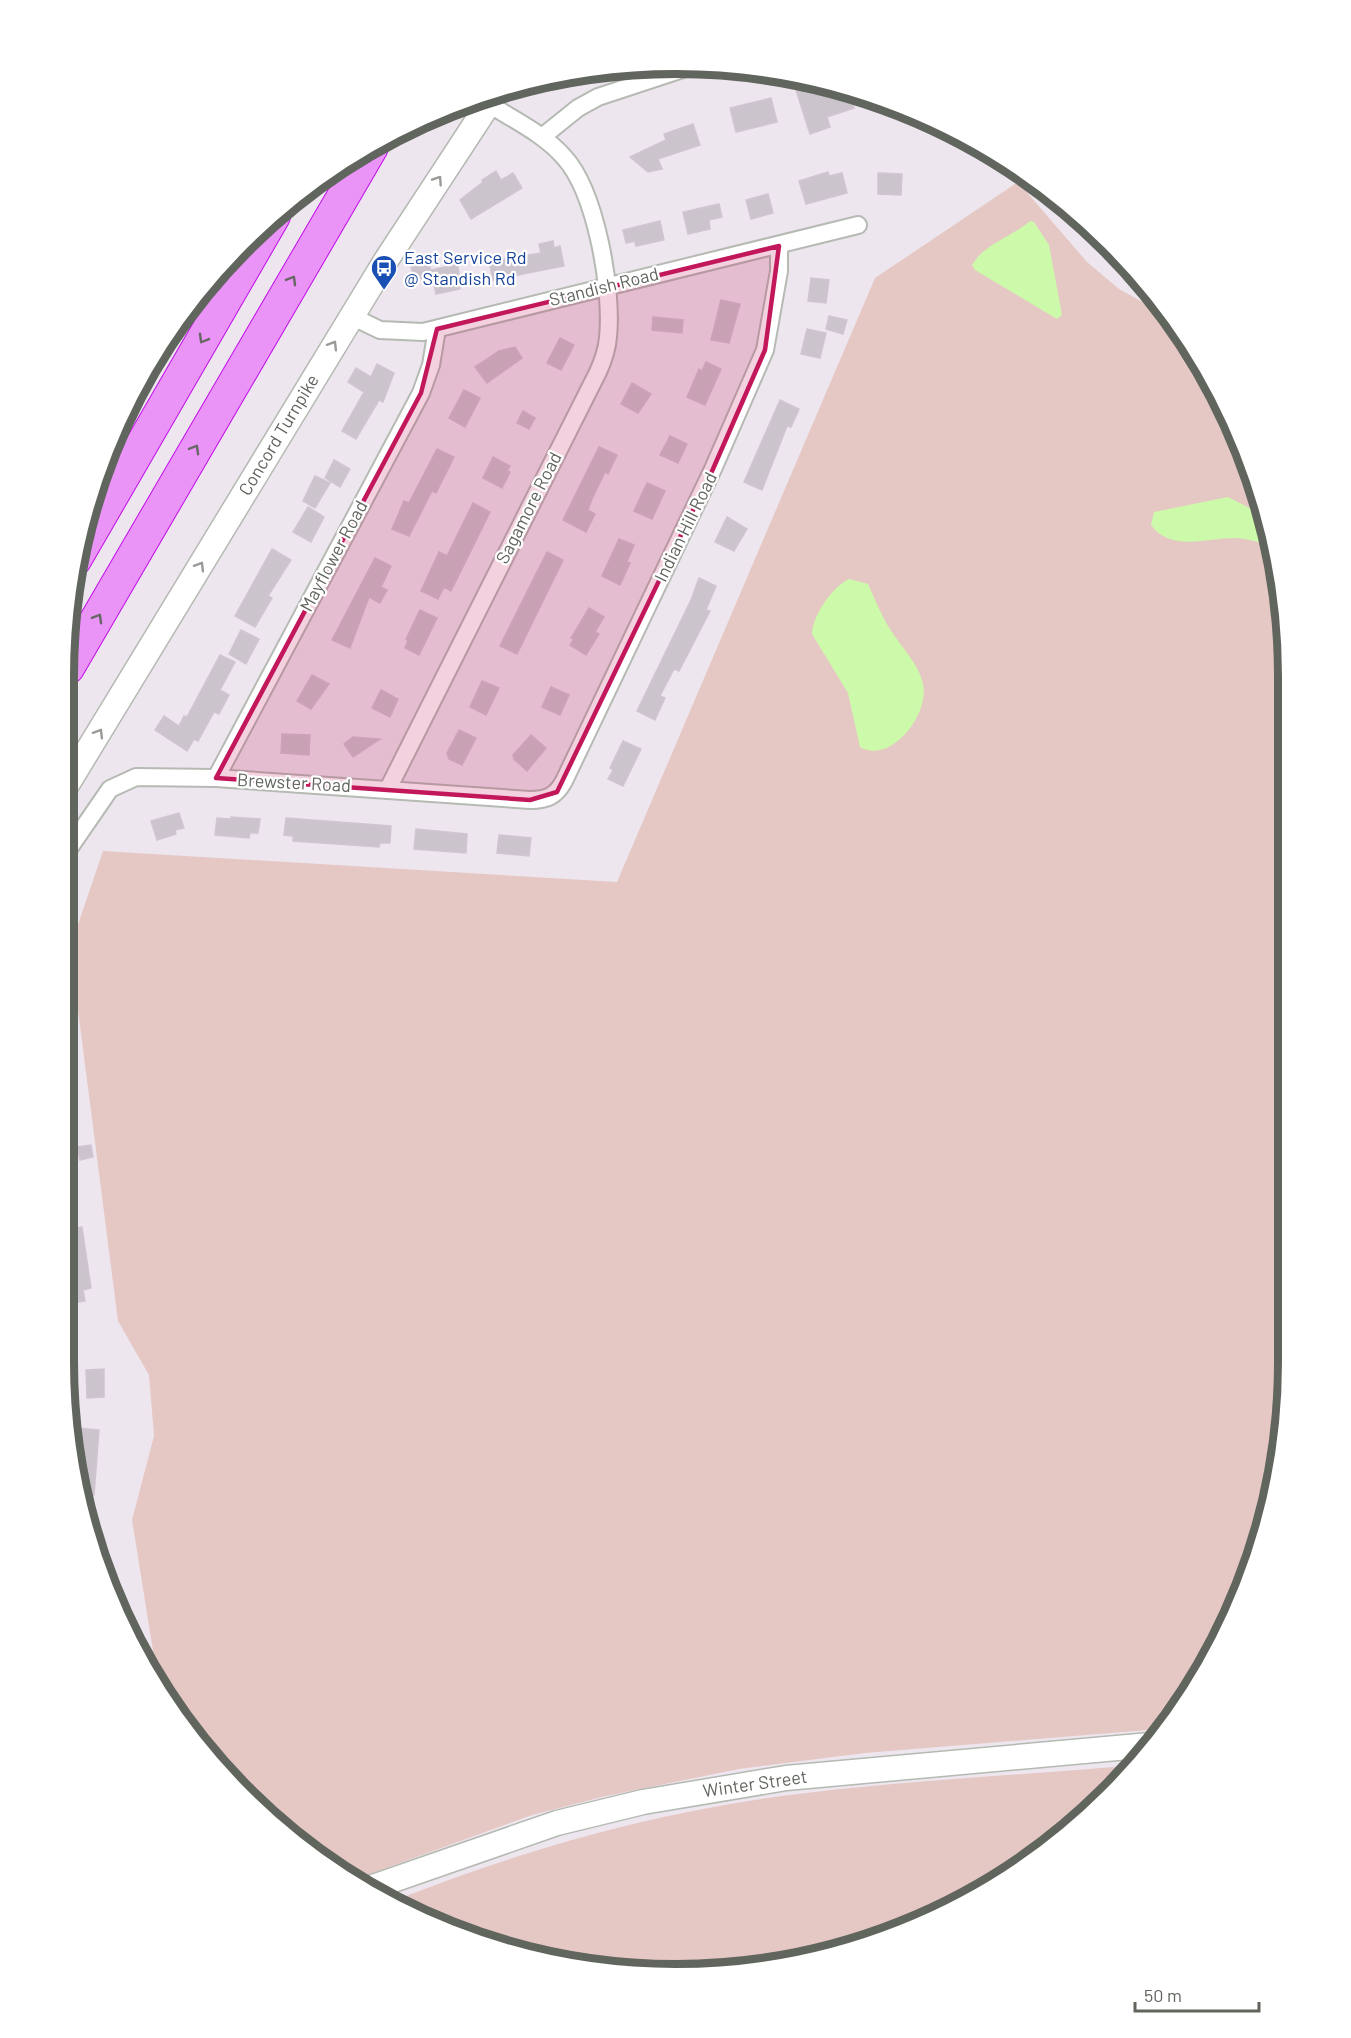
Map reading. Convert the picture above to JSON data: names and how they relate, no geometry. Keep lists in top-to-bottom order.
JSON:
{
  "streets": {
    "main road": ["Concord Turnpike", "Winter Street"],
    "street": [
      "Standish Road",
      "Sagamore Road",
      "Indian Hill Road",
      "Mayflower Road",
      "Brewster Road"
    ]
  },
  "crossings": [
    ["Standish Road", "Concord Turnpike"],
    ["Standish Road", "Sagamore Road"],
    ["Standish Road", "Indian Hill Road"],
    ["Standish Road", "Mayflower Road"],
    ["Sagamore Road", "Brewster Road"],
    ["Indian Hill Road", "Brewster Road"],
    ["Mayflower Road", "Brewster Road"]
  ],
  "one_way": ["Concord Turnpike"],
  "places": {
    "bus stop": ["East Service Rd @ Standish Rd"]
  },
  "scale_bar": "50 m"
}
